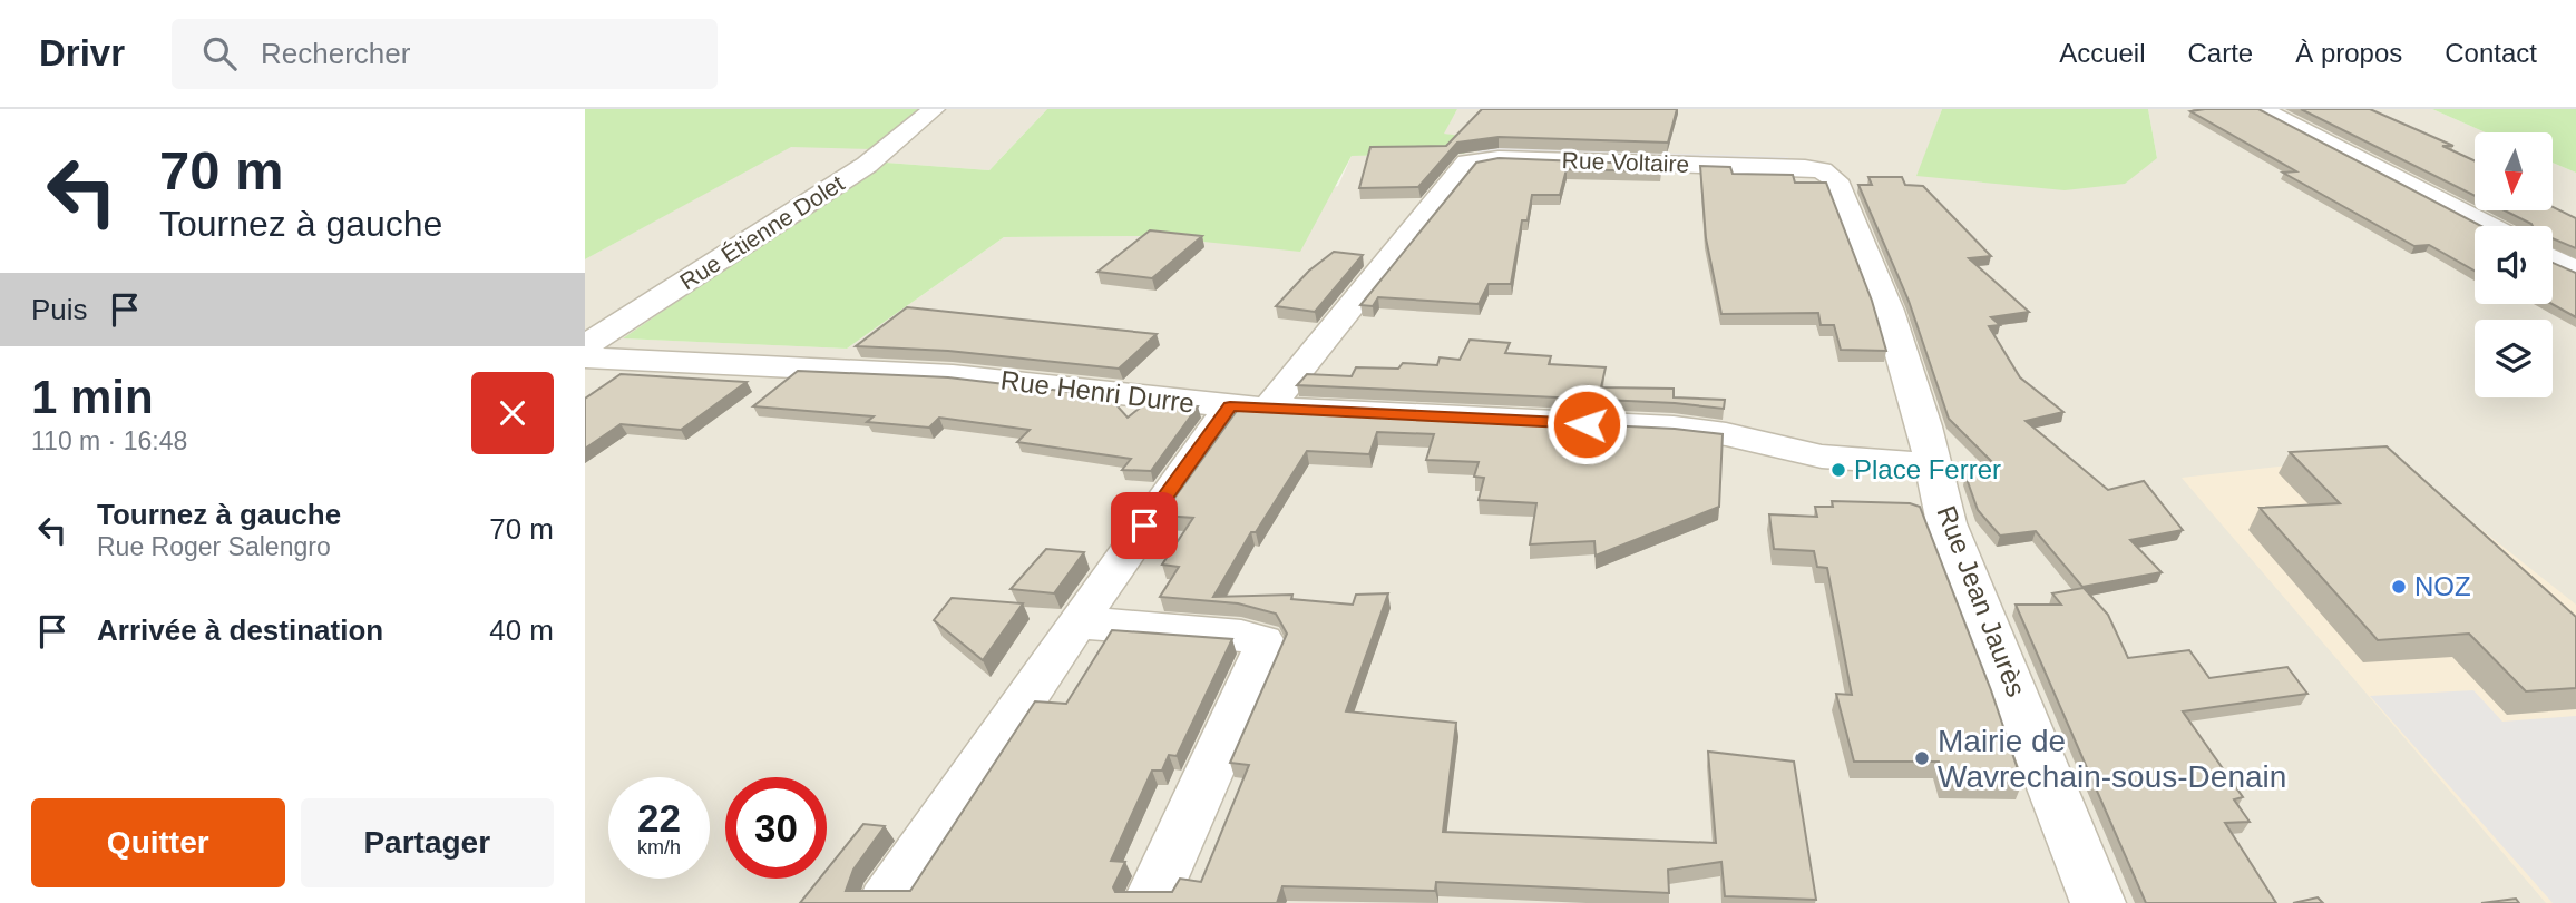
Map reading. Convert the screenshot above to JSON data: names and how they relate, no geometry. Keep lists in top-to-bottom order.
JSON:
{
  "streets": {
    "street": [
      "Rue Voltaire",
      "Rue Étienne Dolet",
      "Rue Henri Durre",
      "Rue Jean Jaurès"
    ]
  },
  "crossings": [
    ["Rue Voltaire", "Rue Henri Durre"],
    ["Rue Voltaire", "Rue Jean Jaurès"],
    ["Rue Henri Durre", "Rue Jean Jaurès"]
  ],
  "places": ["Place Ferrer", "NOZ", "Mairie de Wavrechain-sous-Denain"],
  "north": "bottom",
  "page": {
    "header": "Drivr",
    "search": "Rechercher",
    "nav": [
      "Accueil",
      "Carte",
      "À propos",
      "Contact"
    ],
    "turn": ["70 m", "Tournez à gauche"],
    "then": "Puis",
    "heading": ["1 min", "110 m · 16:48"],
    "list": [
      {
        "name": "Tournez à gauche",
        "note": "Rue Roger Salengro",
        "value": "70 m"
      },
      {
        "name": "Arrivée à destination",
        "value": "40 m"
      }
    ],
    "speed": "22 km/h",
    "limit": "30",
    "buttons": ["Quitter", "Partager"]
  }
}
